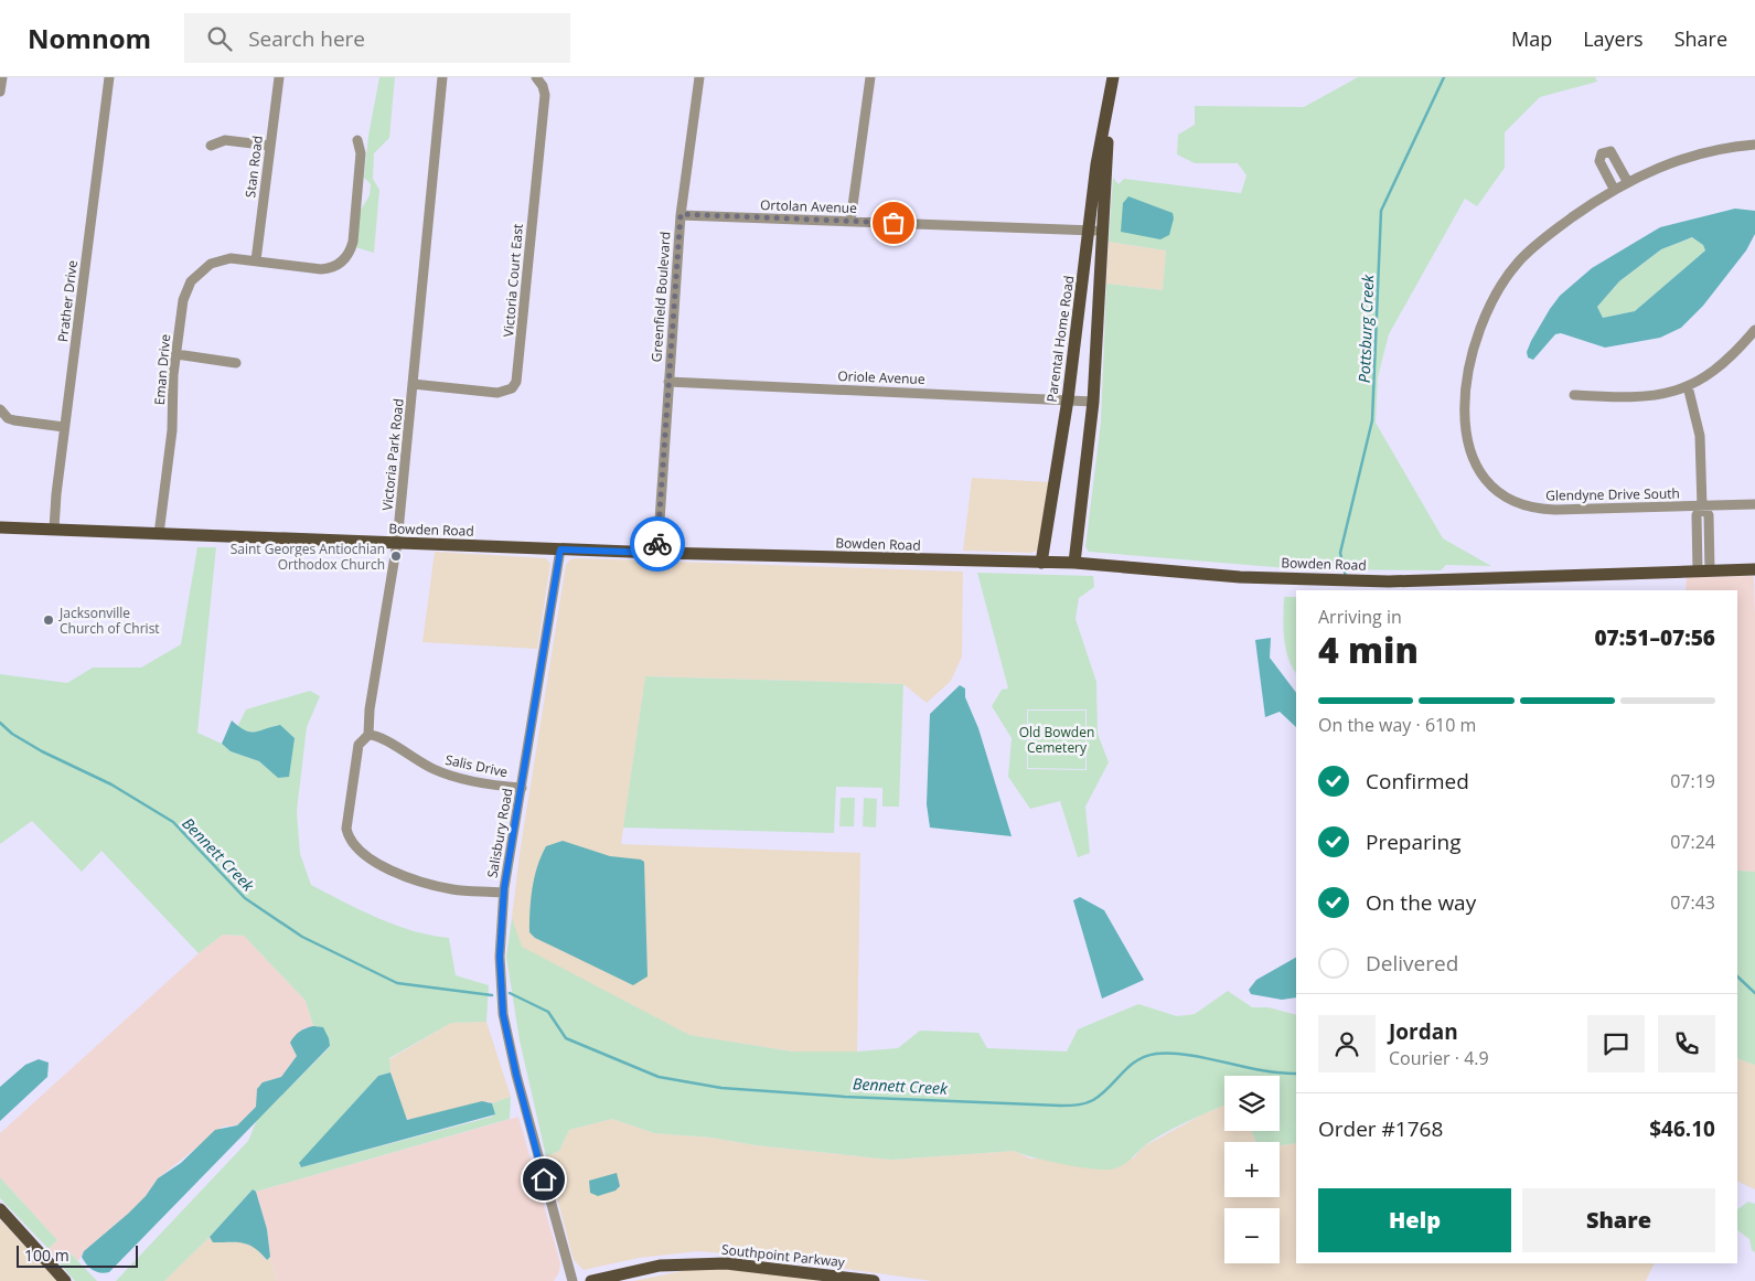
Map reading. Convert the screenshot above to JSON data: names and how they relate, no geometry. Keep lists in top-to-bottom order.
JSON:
{
  "streets": {
    "main road": ["Parental Home Road", "Bowden Road", "Southpoint Parkway"],
    "street": [
      "Stan Road",
      "Ortolan Avenue",
      "Victoria Court East",
      "Greenfield Boulevard",
      "Prather Drive",
      "Eman Drive",
      "Oriole Avenue",
      "Victoria Park Road",
      "Glendyne Drive South",
      "Salis Drive",
      "Salisbury Road"
    ]
  },
  "crossings": [
    ["Stan Road", "Eman Drive"],
    ["Ortolan Avenue", "Greenfield Boulevard"],
    ["Ortolan Avenue", "Parental Home Road"],
    ["Victoria Court East", "Victoria Park Road"],
    ["Greenfield Boulevard", "Oriole Avenue"],
    ["Greenfield Boulevard", "Bowden Road"],
    ["Prather Drive", "Bowden Road"],
    ["Parental Home Road", "Oriole Avenue"],
    ["Parental Home Road", "Bowden Road"],
    ["Eman Drive", "Bowden Road"],
    ["Victoria Park Road", "Bowden Road"],
    ["Victoria Park Road", "Salis Drive"],
    ["Victoria Park Road", "Salisbury Road"],
    ["Bowden Road", "Salisbury Road"],
    ["Salis Drive", "Salisbury Road"]
  ],
  "water": ["Pottsburg Creek", "Bennett Creek"],
  "parks": ["Old Bowden Cemetery"],
  "places": ["Saint Georges Antiochian Orthodox Church", "Jacksonville Church of Christ"],
  "scale_bar": "100 m",
  "page": {
    "header": "Nomnom",
    "search": "Search here",
    "nav": ["Map", "Layers", "Share"],
    "heading": ["4 min", "Arriving in", "07:51–07:56"],
    "panel": [
      "Jordan",
      "Courier · 4.9",
      "Order #1768",
      "$46.10"
    ],
    "bar": "On the way · 610 m",
    "list": [
      ["Confirmed", "07:19"],
      ["Preparing", "07:24"],
      ["On the way", "07:43"],
      "Delivered"
    ],
    "map_buttons": ["+", "−"],
    "buttons": ["Help", "Share"],
    "scale": "100 m"
  }
}
